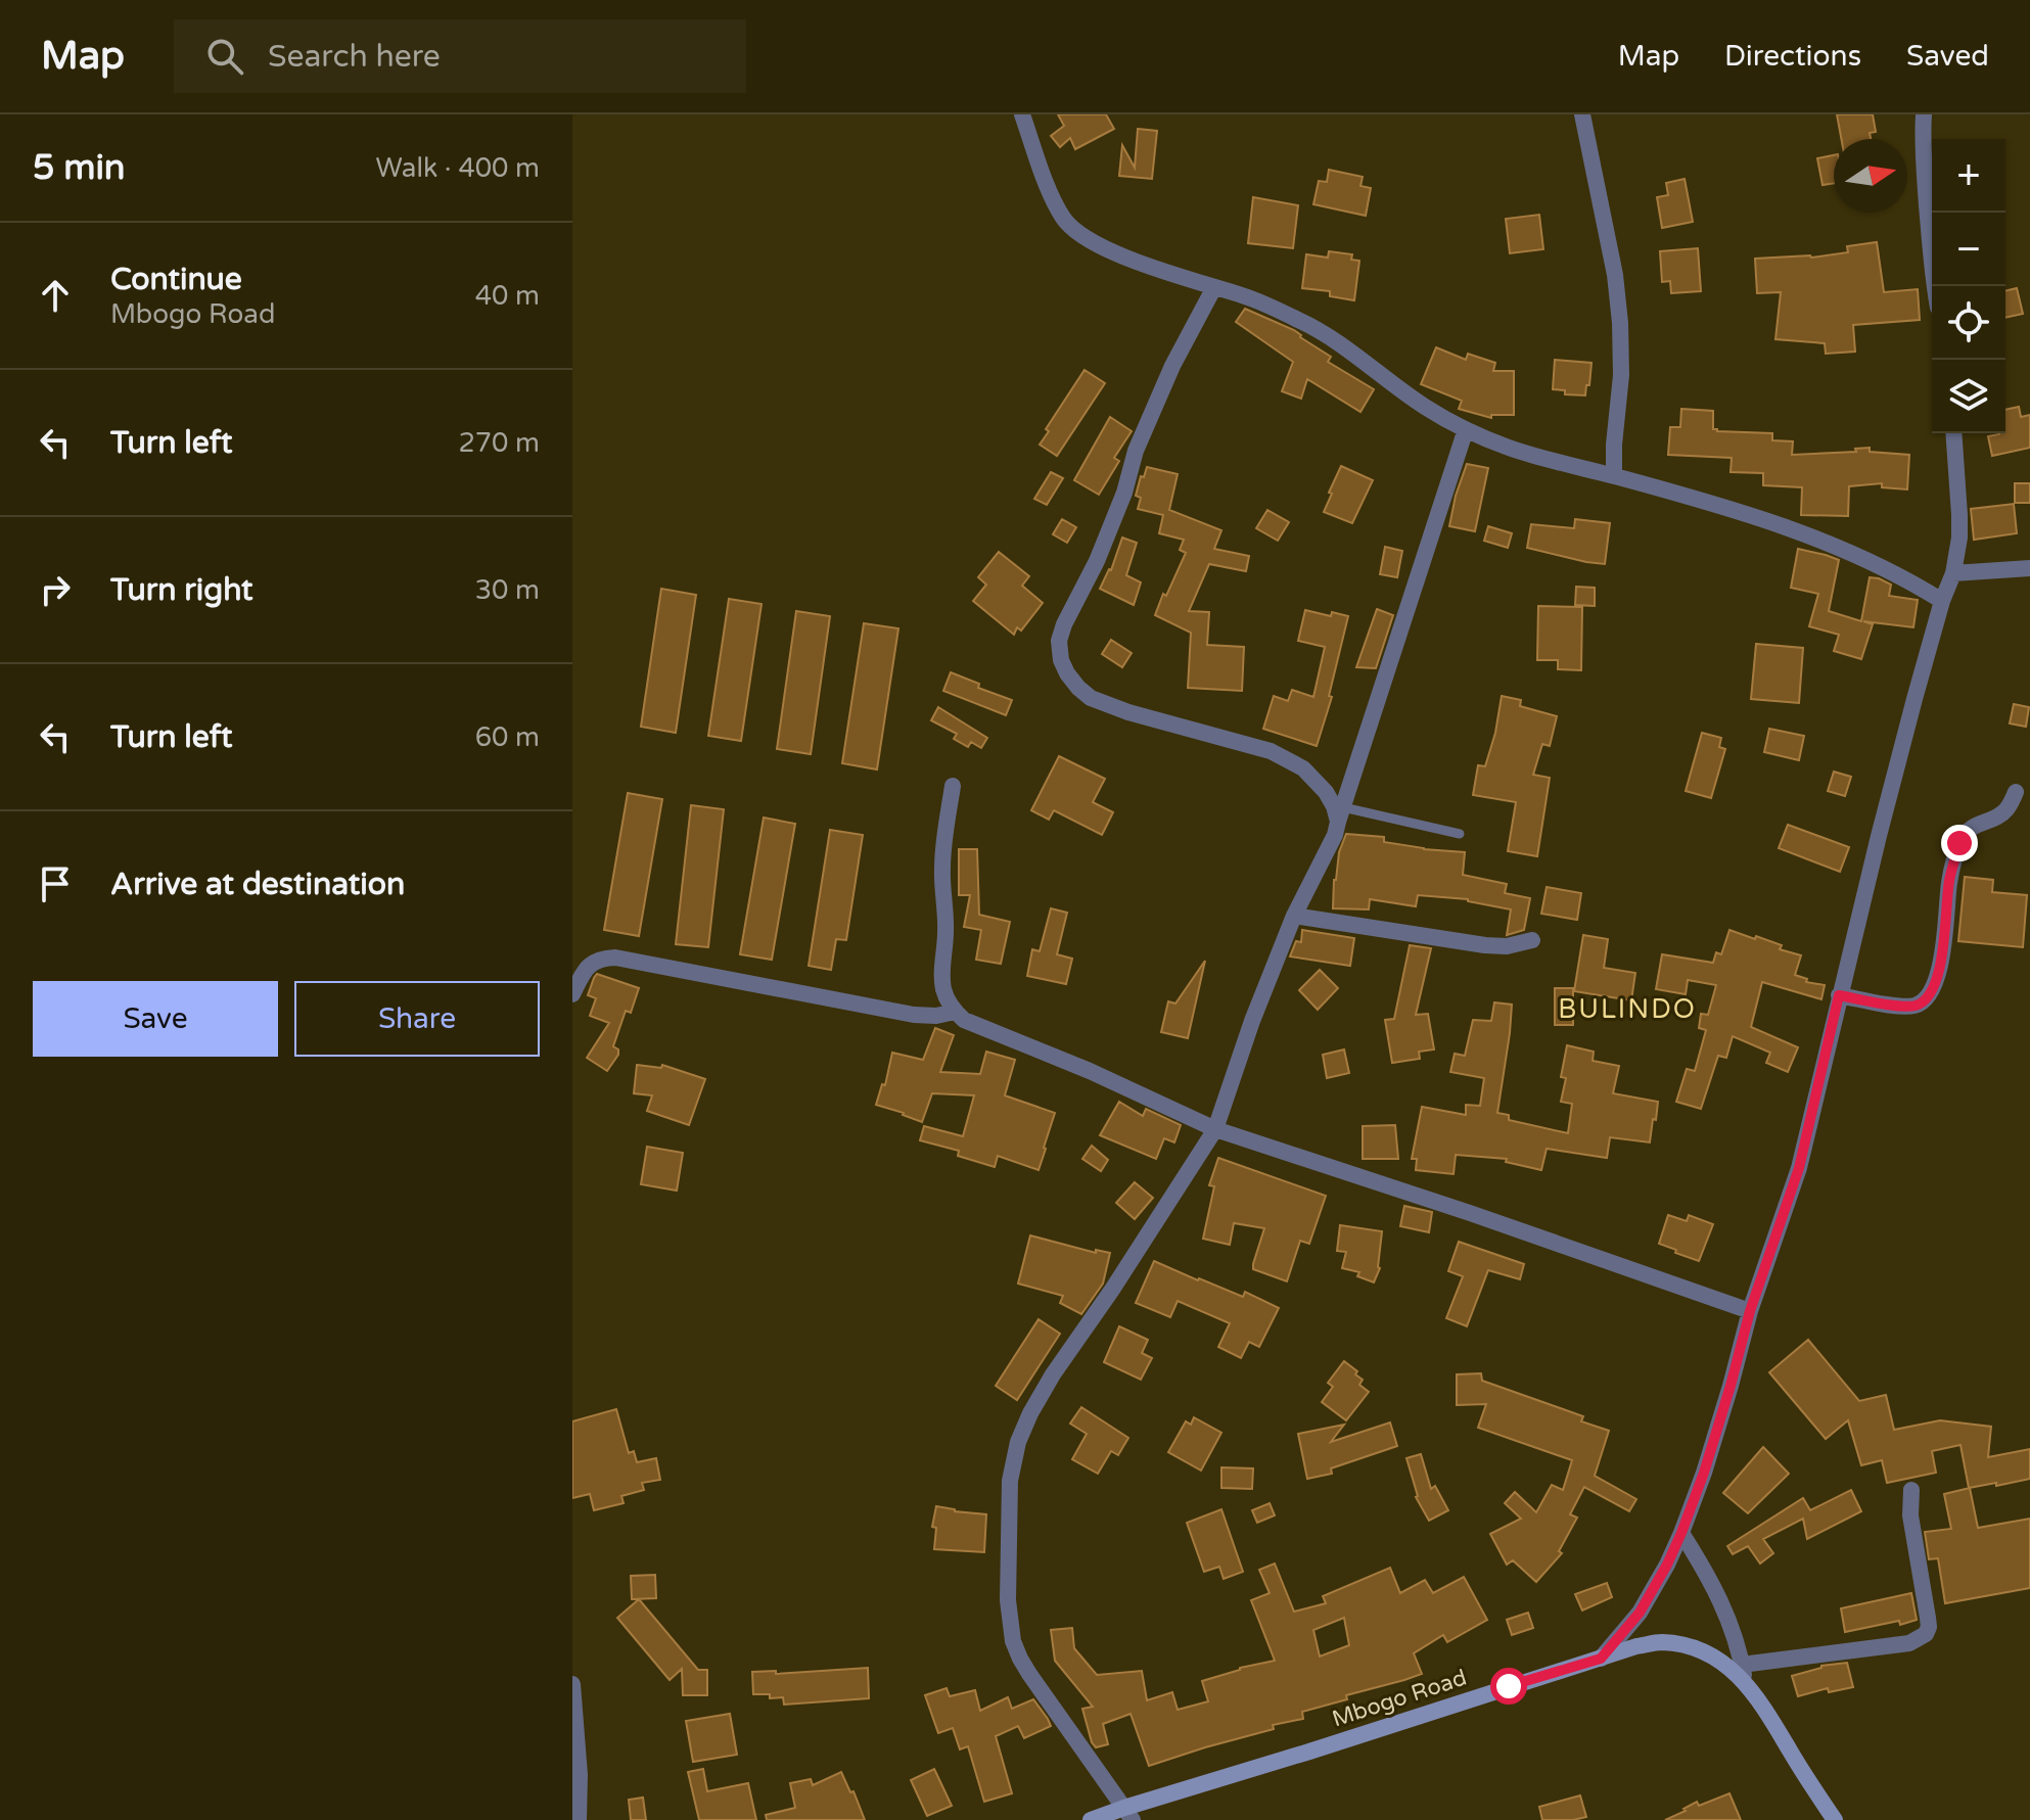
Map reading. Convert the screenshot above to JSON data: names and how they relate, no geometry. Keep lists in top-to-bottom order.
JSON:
{
  "streets": {
    "main road": ["Mbogo Road"]
  },
  "districts": ["BULINDO"],
  "north": "right",
  "page": {
    "header": "Map",
    "search": "Search here",
    "nav": ["Map", "Directions", "Saved"],
    "heading": ["5 min", "Walk · 400 m"],
    "map_buttons": ["+", "−"],
    "list": [
      ["Continue", "Mbogo Road", "40 m"],
      ["Turn left", "270 m"],
      ["Turn right", "30 m"],
      ["Turn left", "60 m"],
      "Arrive at destination"
    ],
    "buttons": ["Save", "Share"]
  }
}
